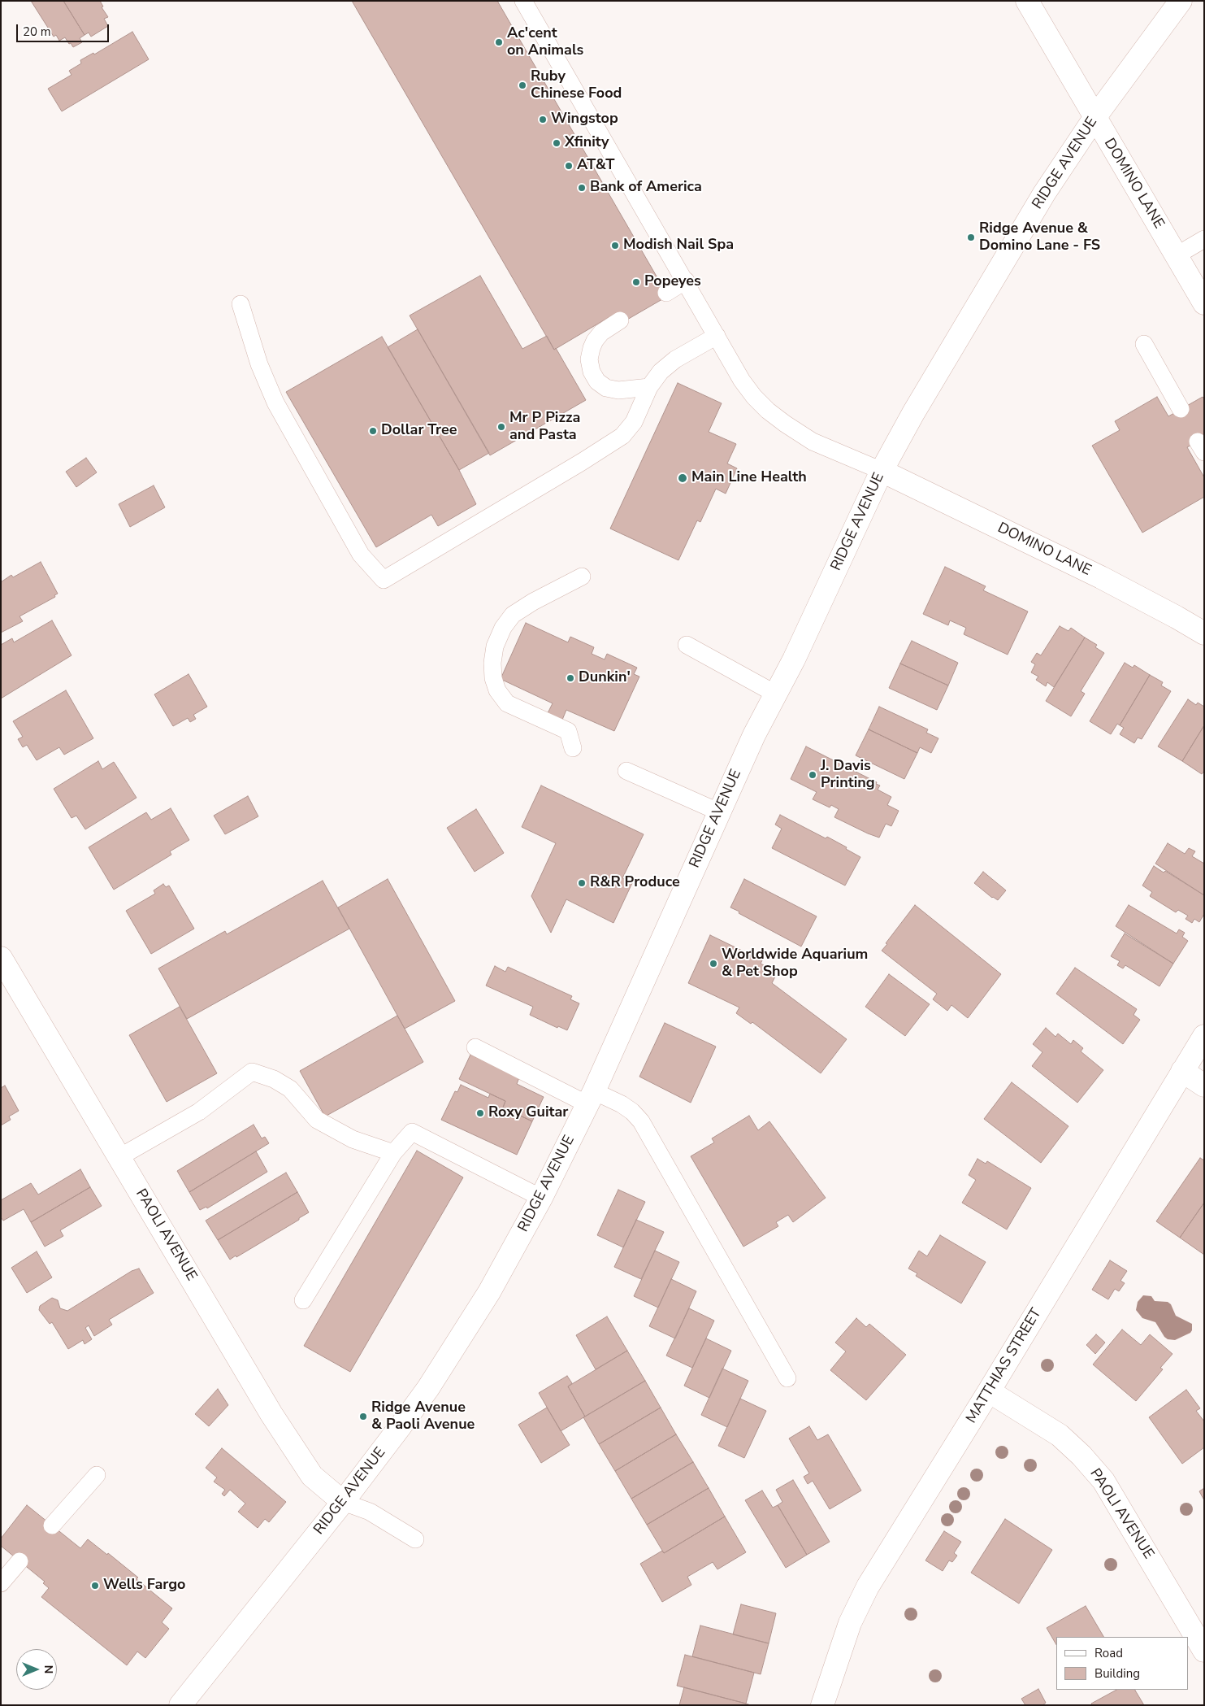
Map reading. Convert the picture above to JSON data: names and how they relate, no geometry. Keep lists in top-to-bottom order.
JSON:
{
  "streets": {
    "street": [
      "RIDGE AVENUE",
      "DOMINO LANE",
      "PAOLI AVENUE",
      "MATTHIAS STREET"
    ]
  },
  "crossings": [
    ["RIDGE AVENUE", "DOMINO LANE"],
    ["RIDGE AVENUE", "PAOLI AVENUE"],
    ["PAOLI AVENUE", "MATTHIAS STREET"]
  ],
  "places": [
    "Ac'cent on Animals",
    "Ruby Chinese Food",
    "Wingstop",
    "Xfinity",
    "AT&T",
    "Bank of America",
    "Ridge Avenue & Domino Lane - FS",
    "Modish Nail Spa",
    "Popeyes",
    "Mr P Pizza and Pasta",
    "Dollar Tree",
    "Main Line Health",
    "Dunkin'",
    "J. Davis Printing",
    "R&R Produce",
    "Worldwide Aquarium & Pet Shop",
    "Roxy Guitar",
    "Ridge Avenue & Paoli Avenue",
    "Wells Fargo"
  ],
  "legend": ["Road", "Building"],
  "scale_bar": "20 m",
  "north": "right"
}
